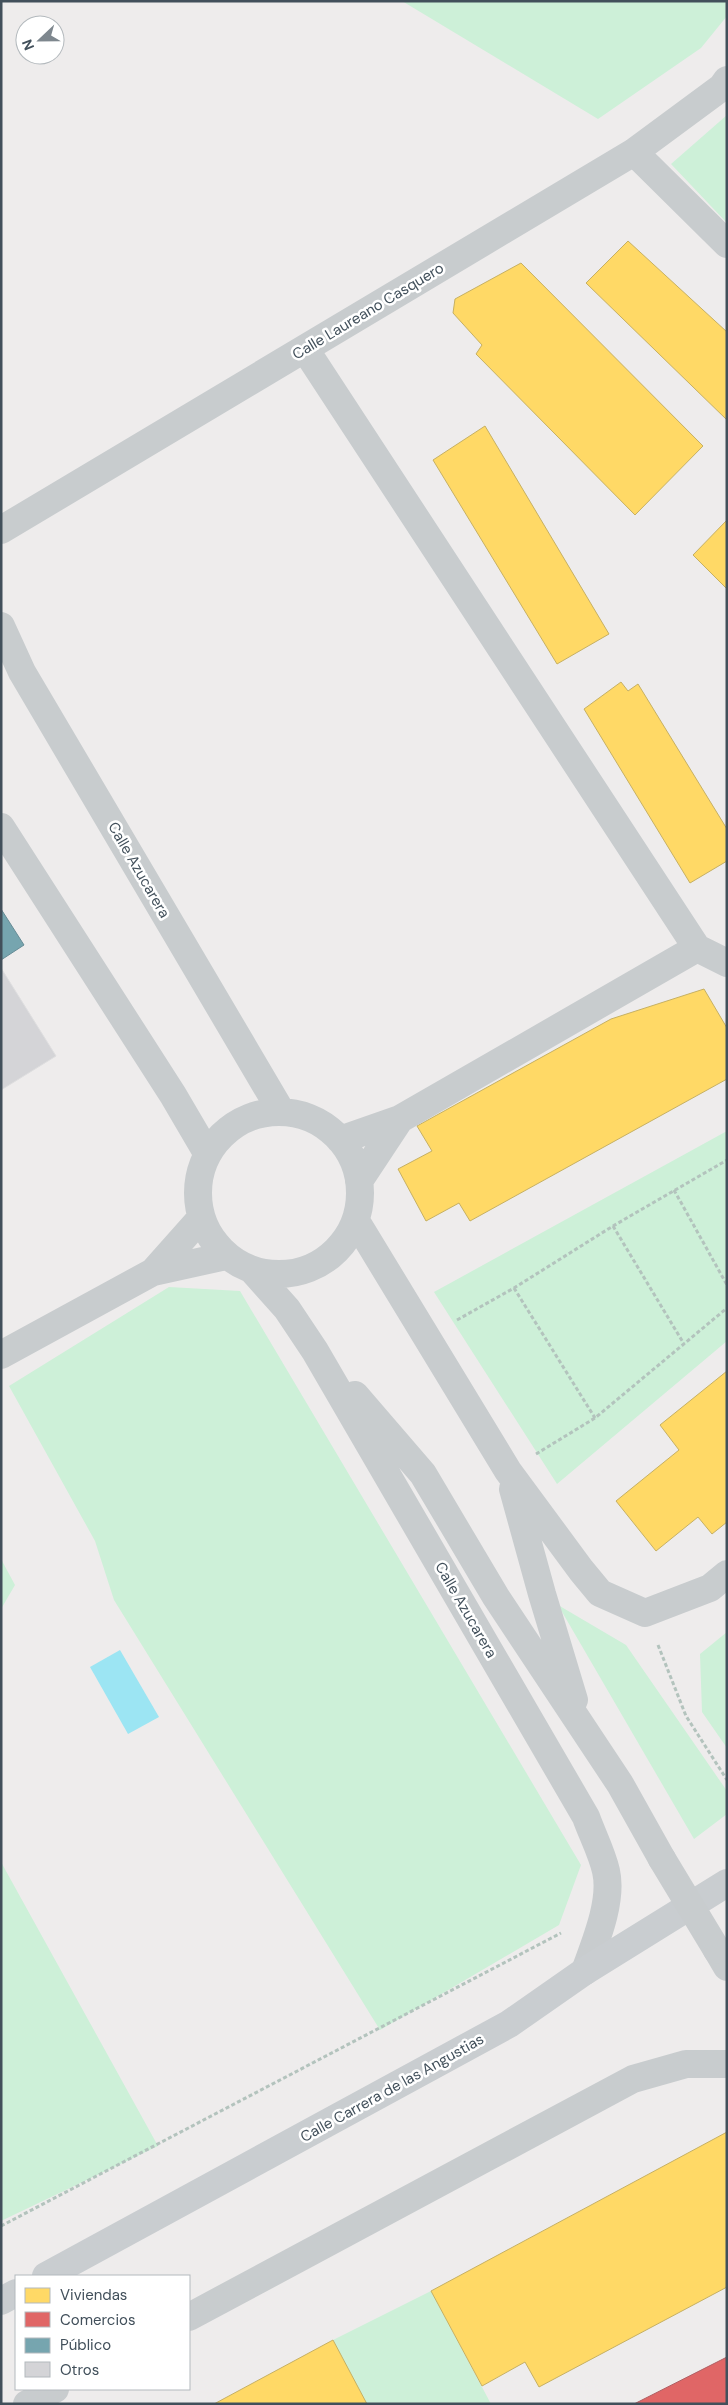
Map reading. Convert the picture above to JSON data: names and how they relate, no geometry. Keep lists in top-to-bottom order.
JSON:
{
  "streets": {
    "main road": ["Calle Carrera de las Angustias"],
    "street": ["Calle Laureano Casquero", "Calle Azucarera"]
  },
  "crossings": [
    ["Calle Azucarera", "Calle Carrera de las Angustias"]
  ],
  "legend": [
    "Viviendas",
    "Comercios",
    "Público",
    "Otros"
  ],
  "north": "left"
}
